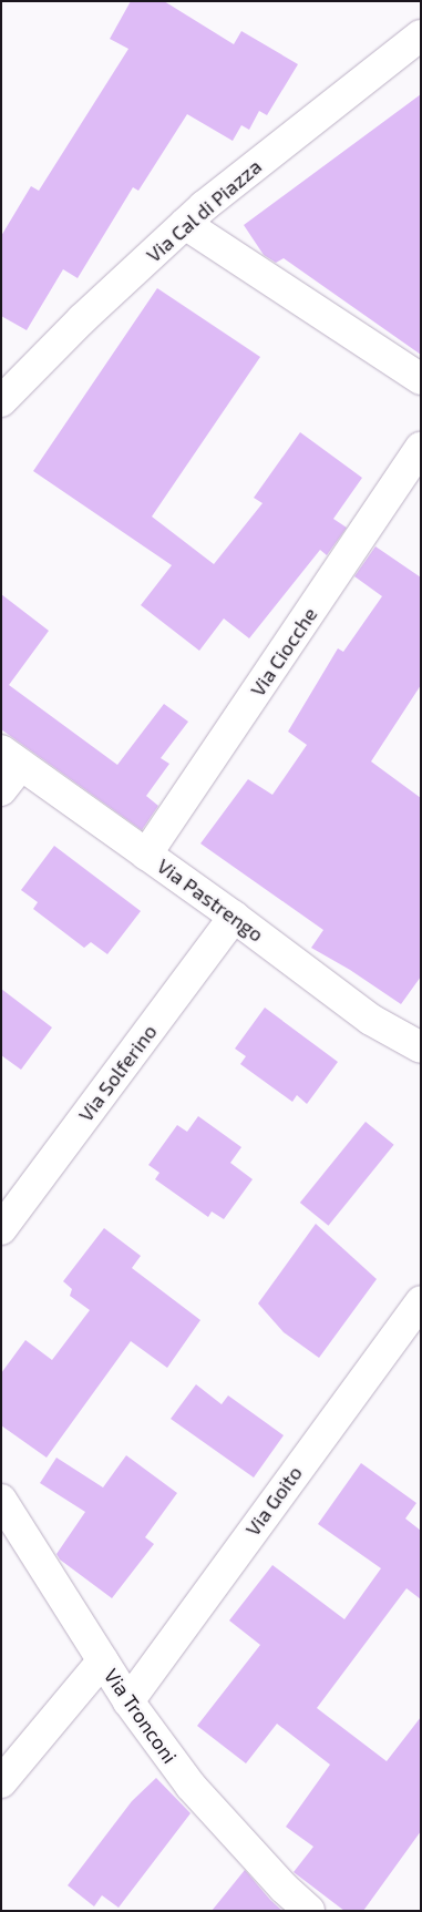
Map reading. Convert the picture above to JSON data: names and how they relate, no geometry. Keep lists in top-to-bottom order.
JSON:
{
  "streets": {
    "street": [
      "Via Cal di Piazza",
      "Via Ciocche",
      "Via Pastrengo",
      "Via Solferino",
      "Via Goito",
      "Via Tronconi"
    ]
  },
  "crossings": [
    ["Via Ciocche", "Via Pastrengo"],
    ["Via Pastrengo", "Via Solferino"],
    ["Via Goito", "Via Tronconi"]
  ]
}
